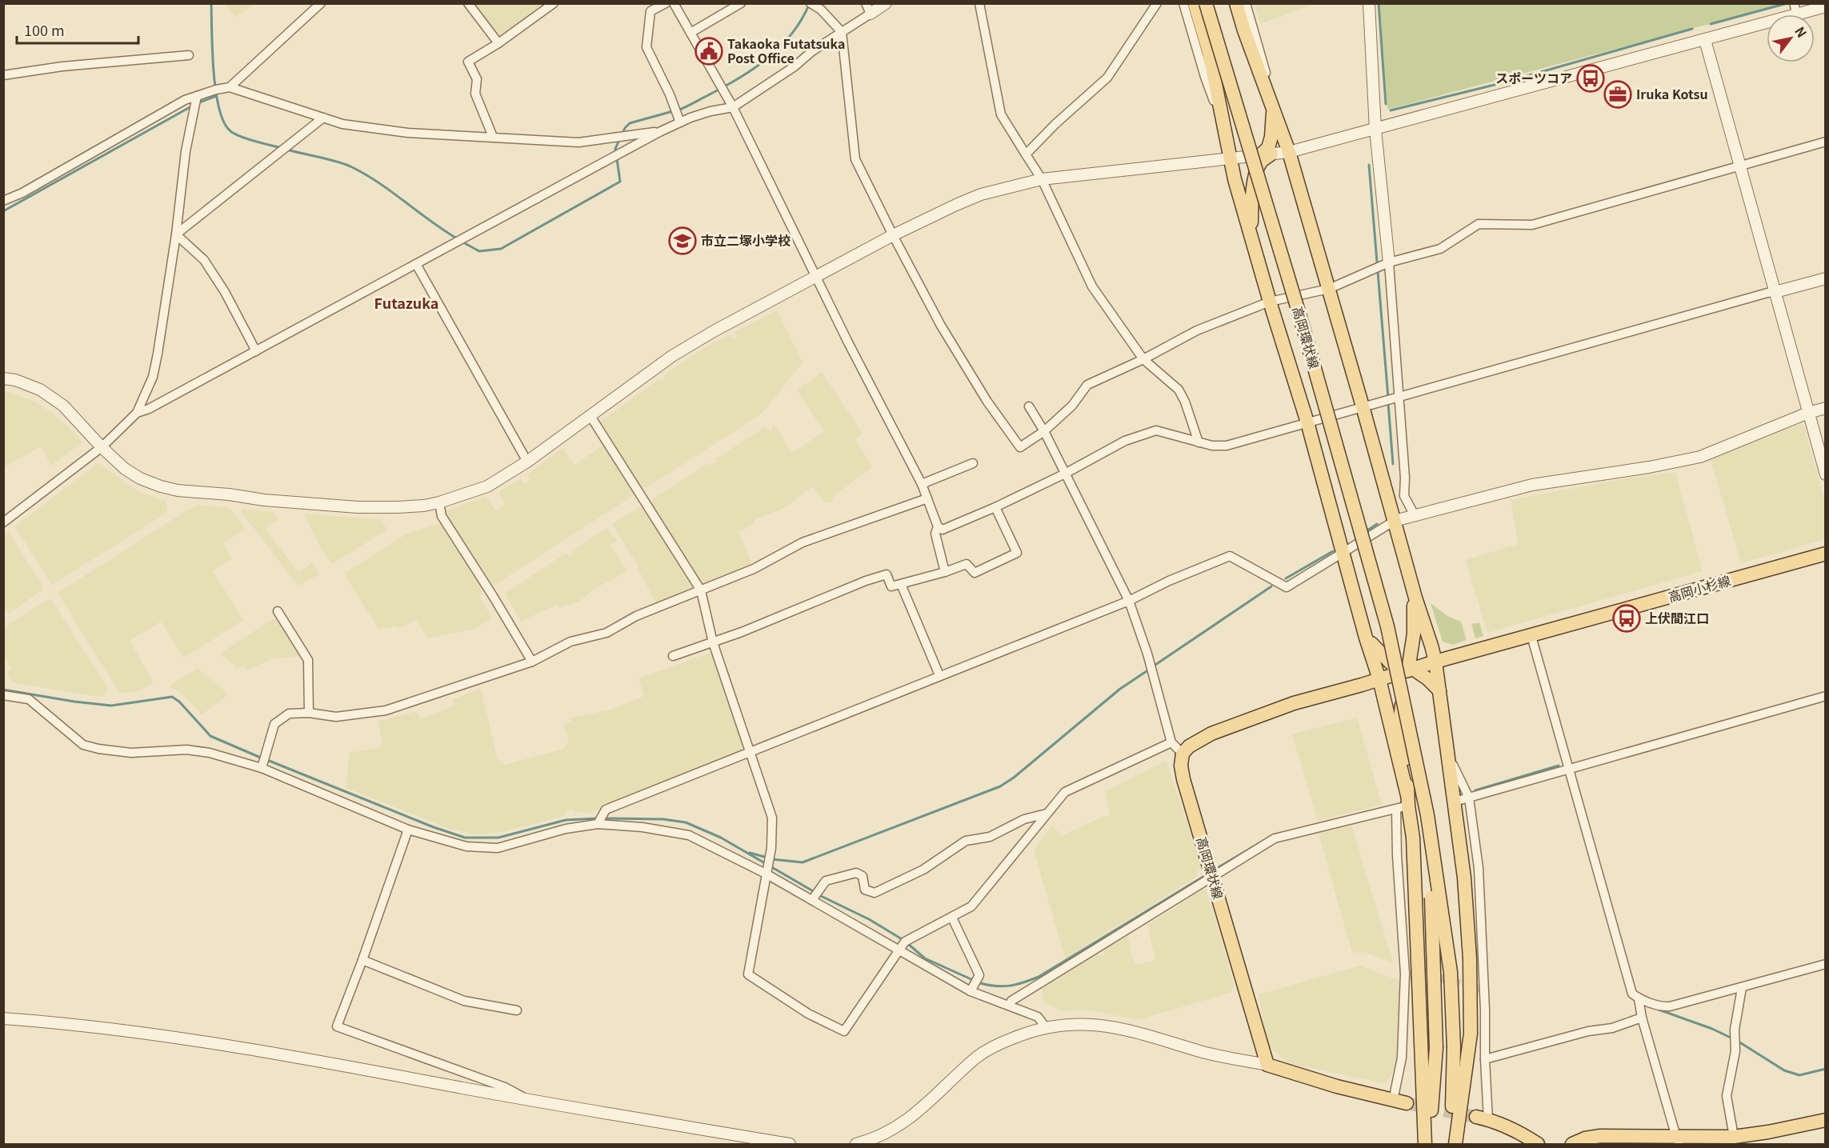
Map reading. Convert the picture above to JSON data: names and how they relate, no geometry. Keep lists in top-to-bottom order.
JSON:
{
  "streets": {
    "main road": ["高岡環状線", "高岡小杉線"]
  },
  "districts": ["Futazuka"],
  "places": {
    "public building": ["Takaoka Futatsuka Post Office"],
    "bus stop": ["スポーツコア", "上伏間江口"],
    "office": ["Iruka Kotsu"],
    "school or university": ["市立二塚小学校"]
  },
  "scale_bar": "100 m",
  "north": "top right"
}
